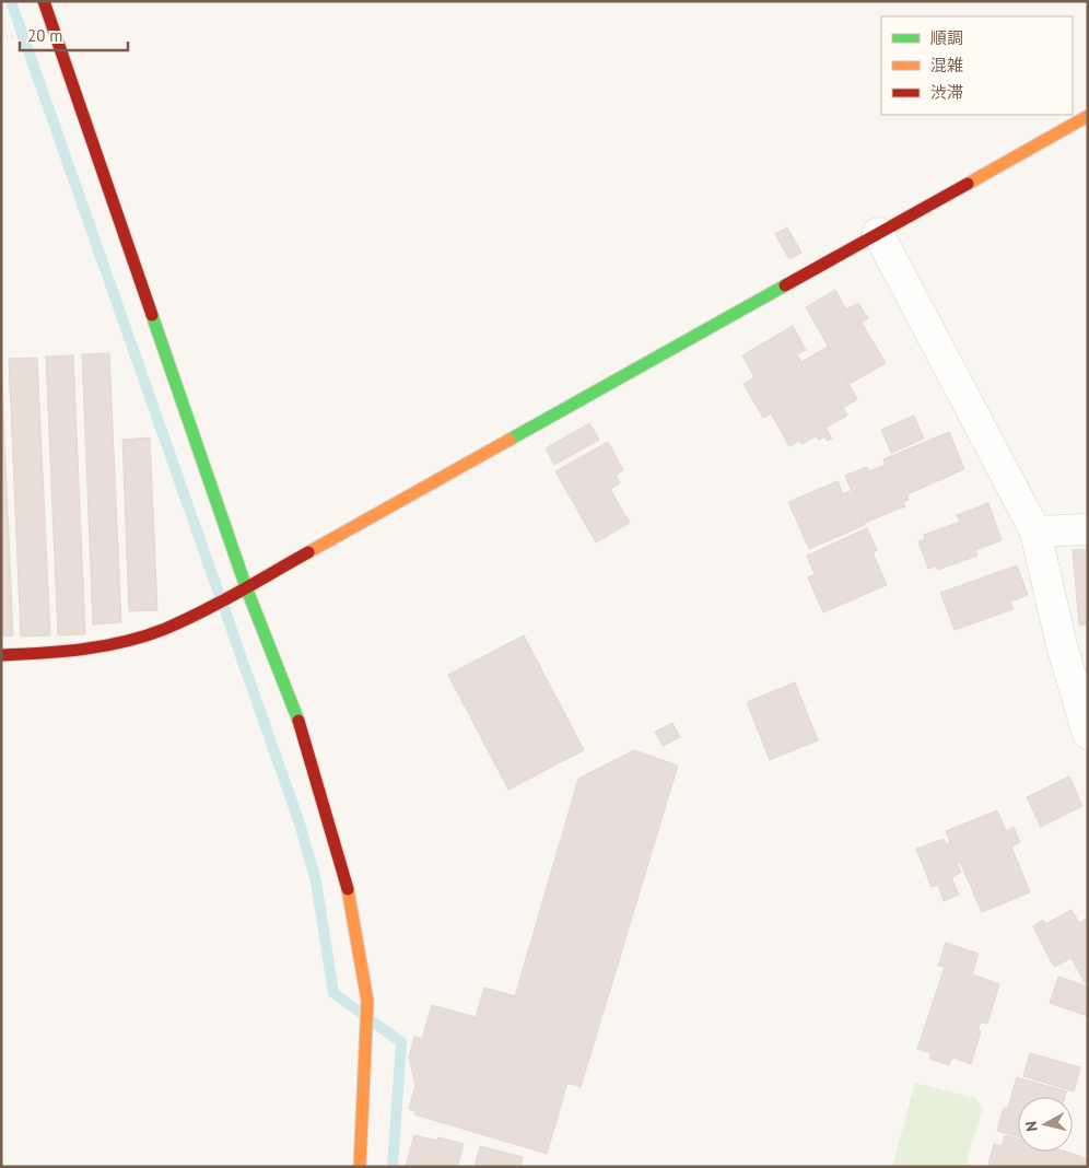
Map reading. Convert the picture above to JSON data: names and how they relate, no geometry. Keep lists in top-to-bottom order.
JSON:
{
  "legend": ["順調", "混雑", "渋滞"],
  "scale_bar": "20 m",
  "north": "left"
}
